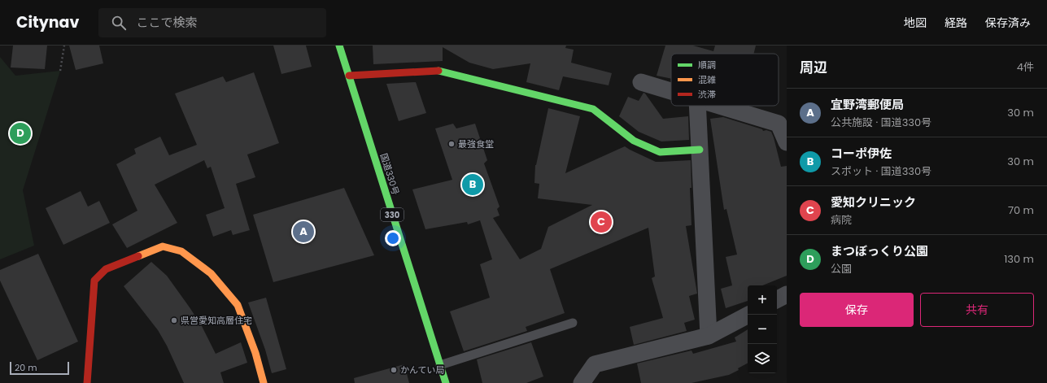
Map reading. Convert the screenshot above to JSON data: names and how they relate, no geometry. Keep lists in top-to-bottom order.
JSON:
{
  "streets": {
    "main road": ["国道330号", "330"]
  },
  "places": ["最強食堂", "県営愛知高層住宅", "かんてい局"],
  "legend": ["順調", "混雑", "渋滞"],
  "scale_bar": "20 m",
  "page": {
    "header": "Citynav",
    "search": "ここで検索",
    "nav": ["地図", "経路", "保存済み"],
    "heading": ["周辺", "4件"],
    "list": [
      {
        "mark": "A",
        "name": "宜野湾郵便局",
        "note": "公共施設 · 国道330号",
        "value": "30 m"
      },
      {
        "mark": "B",
        "name": "コーポ伊佐",
        "note": "スポット · 国道330号",
        "value": "30 m"
      },
      {
        "mark": "C",
        "name": "愛知クリニック",
        "note": "病院",
        "value": "70 m"
      },
      {
        "mark": "D",
        "name": "まつぼっくり公園",
        "note": "公園",
        "value": "130 m"
      }
    ],
    "pins": [
      "D",
      "B",
      "C",
      "A"
    ],
    "buttons": ["保存", "共有"],
    "map_buttons": ["+", "−"],
    "scale": "20 m"
  }
}
